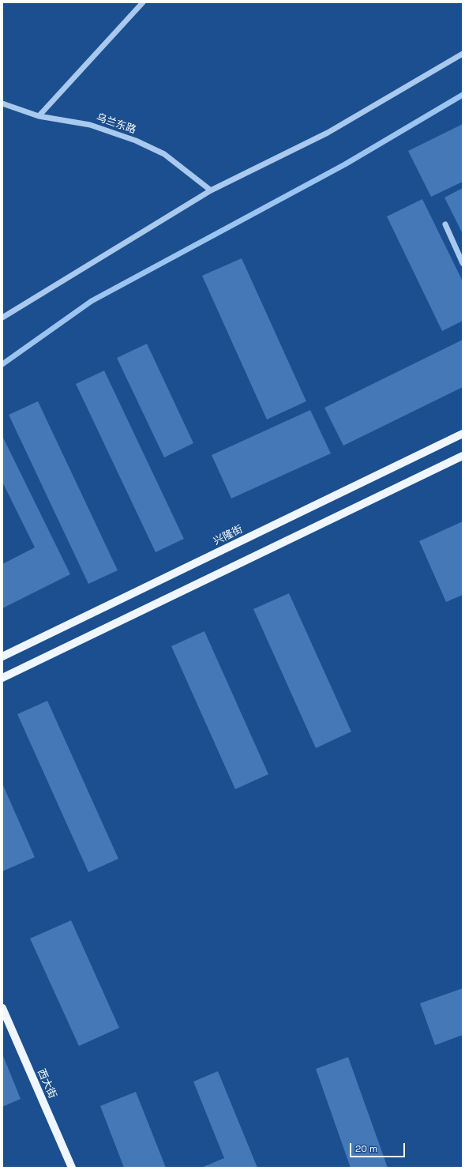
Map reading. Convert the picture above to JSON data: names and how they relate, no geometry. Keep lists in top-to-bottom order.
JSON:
{
  "streets": {
    "main road": ["兴隆街", "西大街"],
    "street": ["乌兰东路"]
  },
  "scale_bar": "20 m"
}
